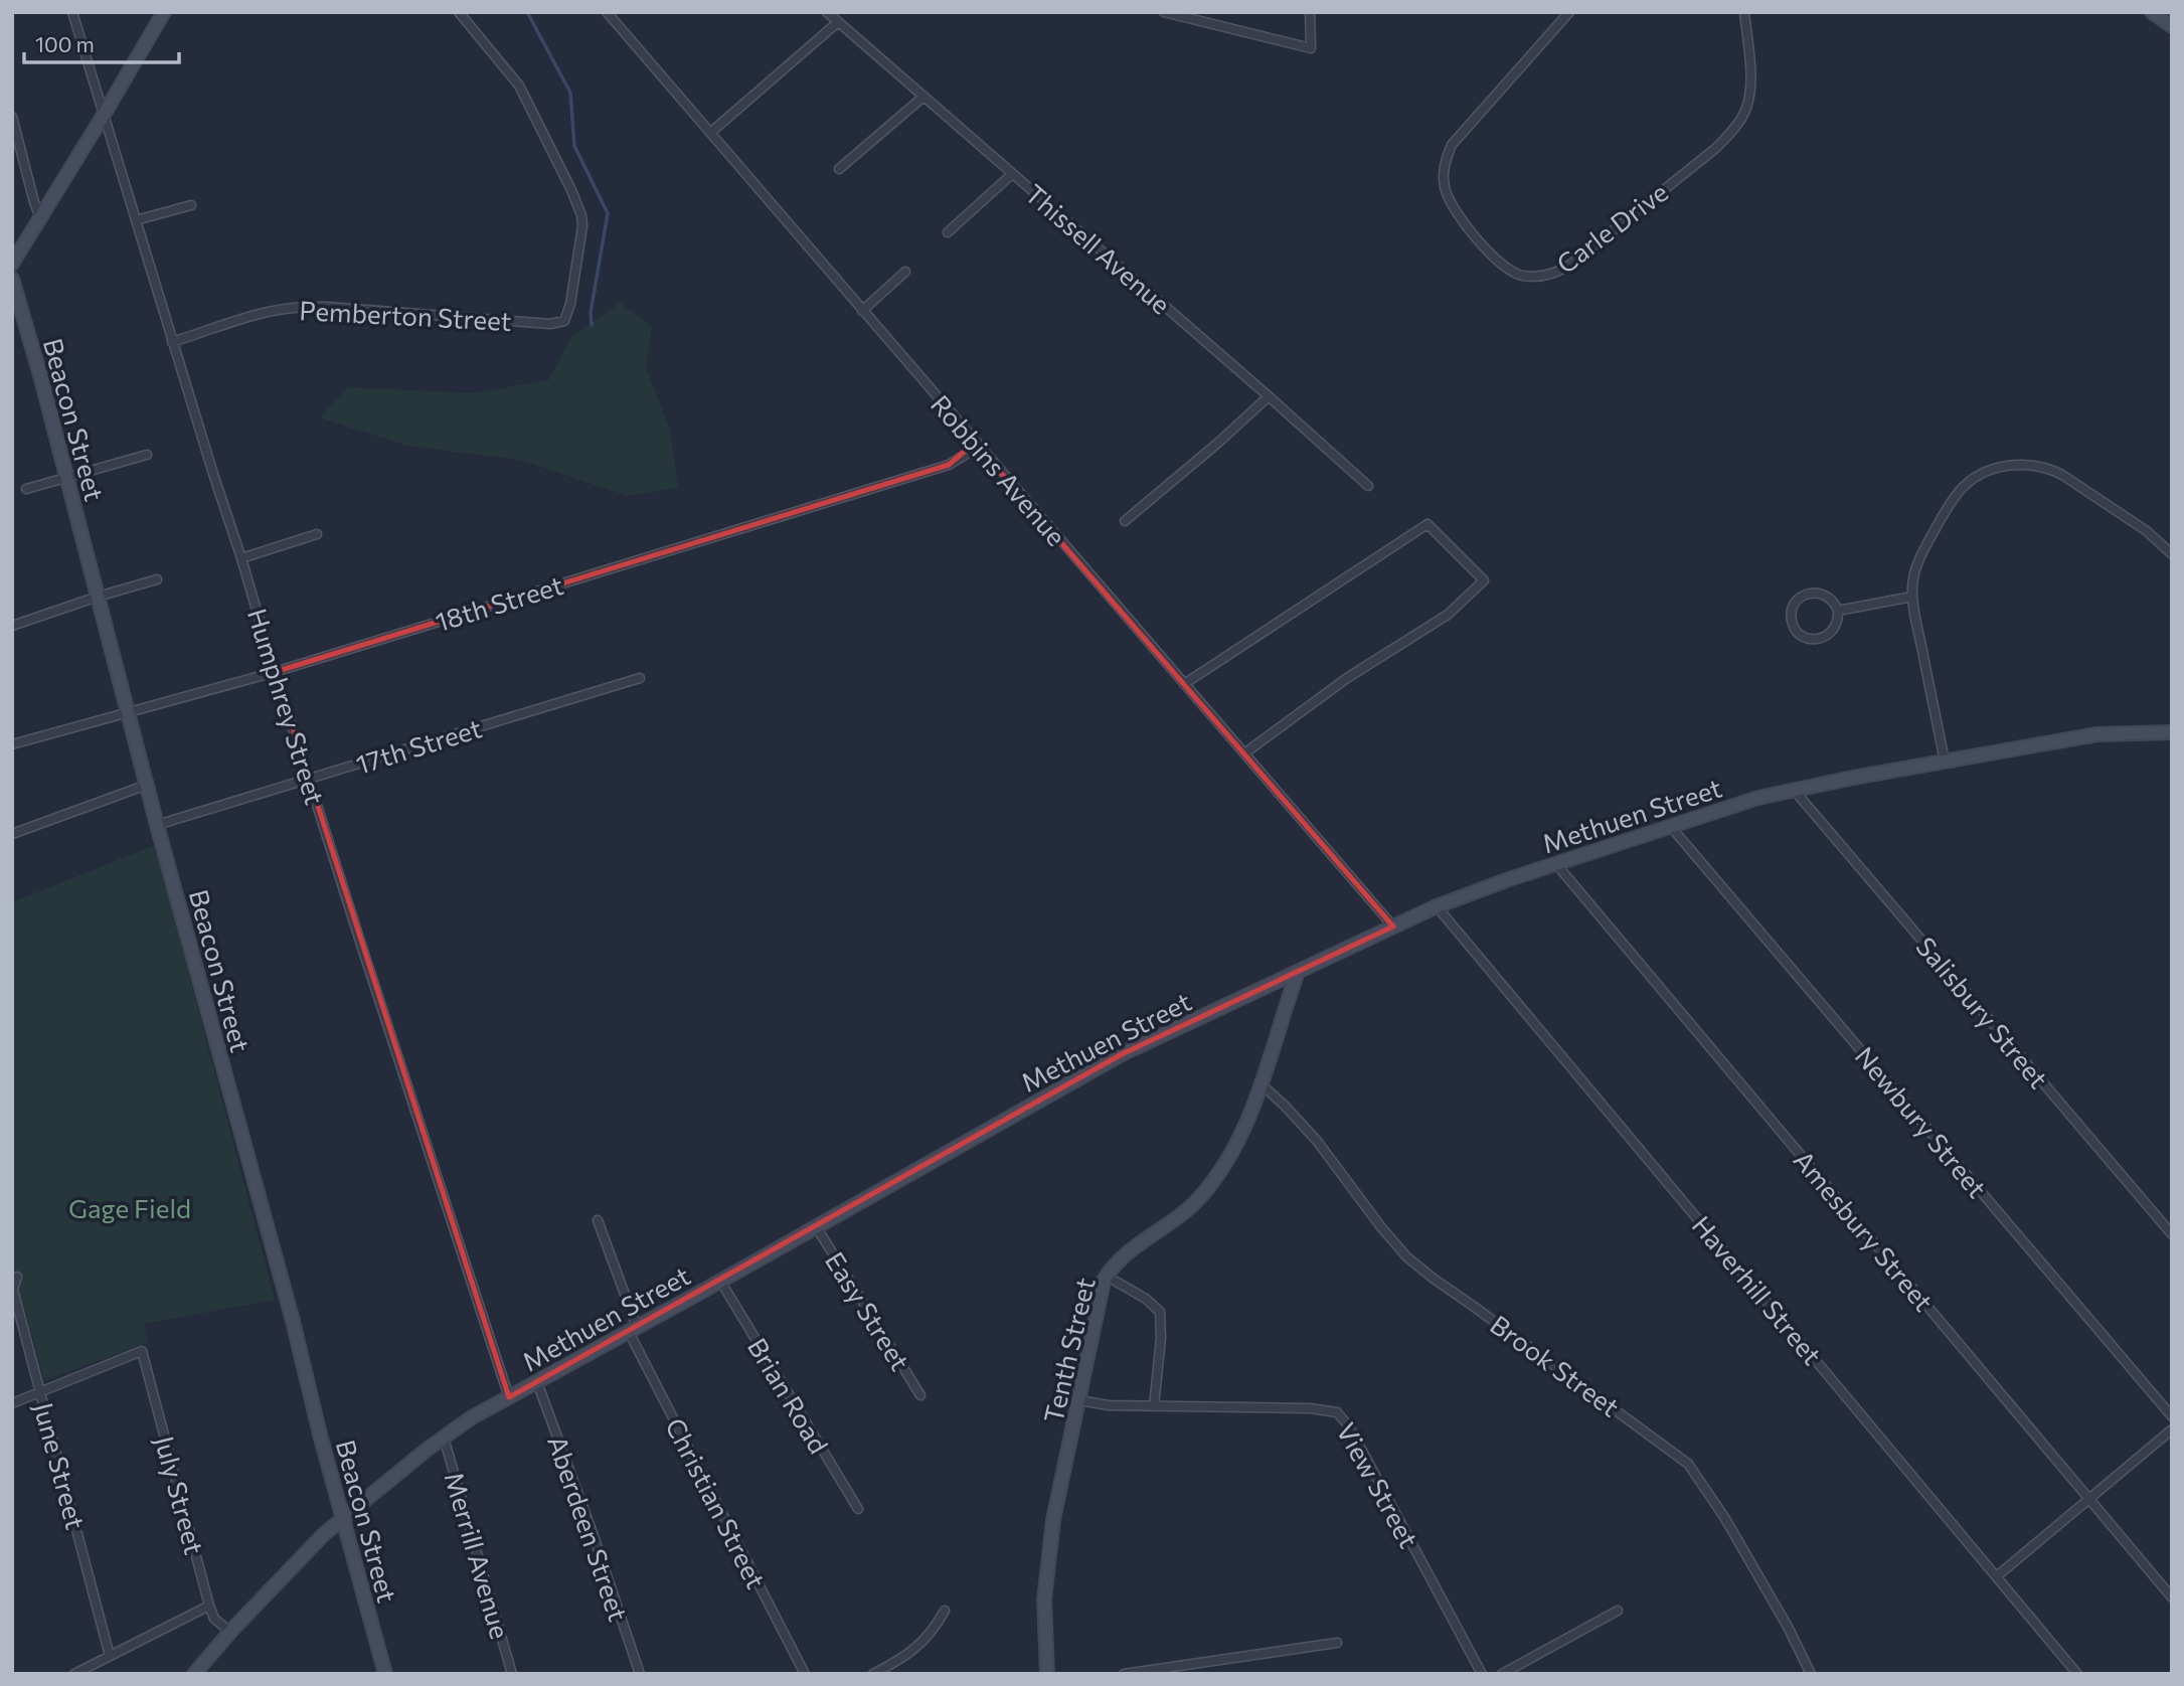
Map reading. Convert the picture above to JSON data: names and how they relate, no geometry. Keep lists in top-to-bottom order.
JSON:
{
  "streets": {
    "street": [
      "Carle Drive",
      "Thissell Avenue",
      "Pemberton Street",
      "Beacon Street",
      "Robbins Avenue",
      "18th Street",
      "Humphrey Street",
      "17th Street",
      "Methuen Street",
      "Salisbury Street",
      "Newbury Street",
      "Amesbury Street",
      "Haverhill Street",
      "Easy Street",
      "Tenth Street",
      "Brook Street",
      "Brian Road",
      "June Street",
      "View Street",
      "July Street",
      "Christian Street",
      "Aberdeen Street",
      "Merrill Avenue"
    ]
  },
  "crossings": [
    ["Pemberton Street", "Humphrey Street"],
    ["Beacon Street", "18th Street"],
    ["Beacon Street", "17th Street"],
    ["Beacon Street", "Methuen Street"],
    ["Robbins Avenue", "18th Street"],
    ["Robbins Avenue", "Methuen Street"],
    ["18th Street", "Humphrey Street"],
    ["Humphrey Street", "17th Street"],
    ["Humphrey Street", "Methuen Street"],
    ["Methuen Street", "Salisbury Street"],
    ["Methuen Street", "Newbury Street"],
    ["Methuen Street", "Amesbury Street"],
    ["Methuen Street", "Haverhill Street"],
    ["Methuen Street", "Easy Street"],
    ["Methuen Street", "Tenth Street"],
    ["Methuen Street", "Brian Road"],
    ["Methuen Street", "July Street"],
    ["Methuen Street", "Christian Street"],
    ["Methuen Street", "Aberdeen Street"],
    ["Methuen Street", "Merrill Avenue"],
    ["Tenth Street", "Brook Street"],
    ["Tenth Street", "View Street"],
    ["June Street", "July Street"]
  ],
  "parks": ["Gage Field"],
  "scale_bar": "100 m"
}
